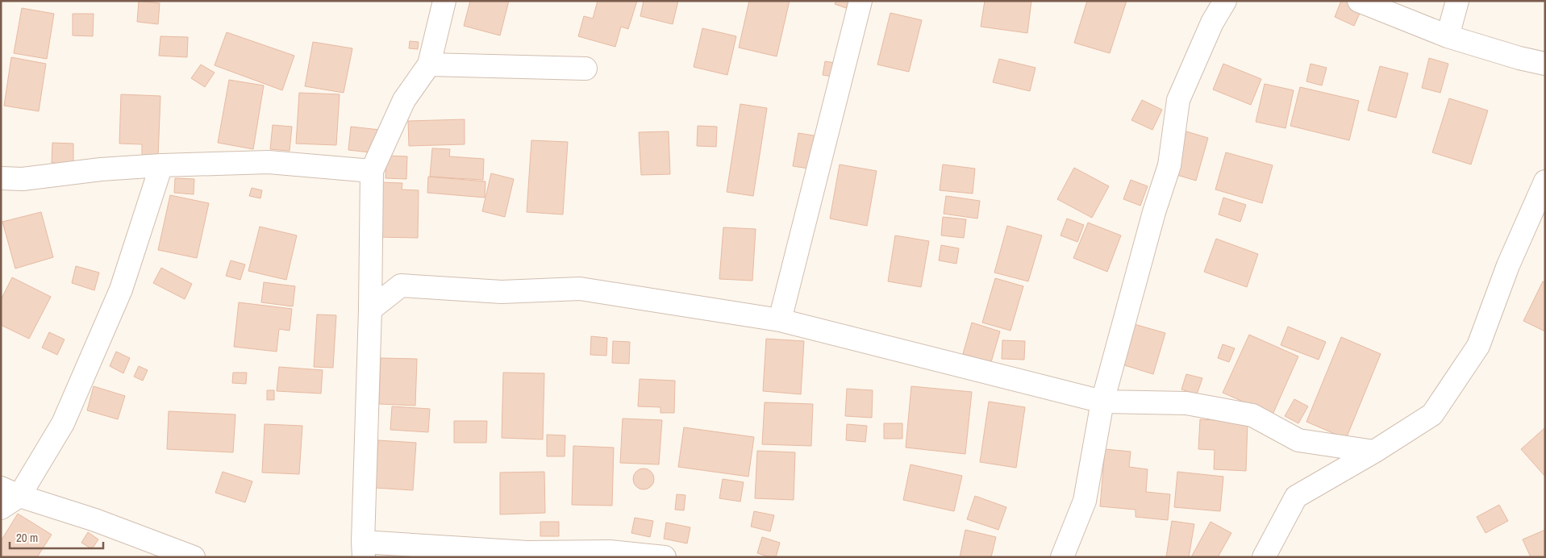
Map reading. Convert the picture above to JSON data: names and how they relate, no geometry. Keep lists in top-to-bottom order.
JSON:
{
  "scale_bar": "20 m"
}
